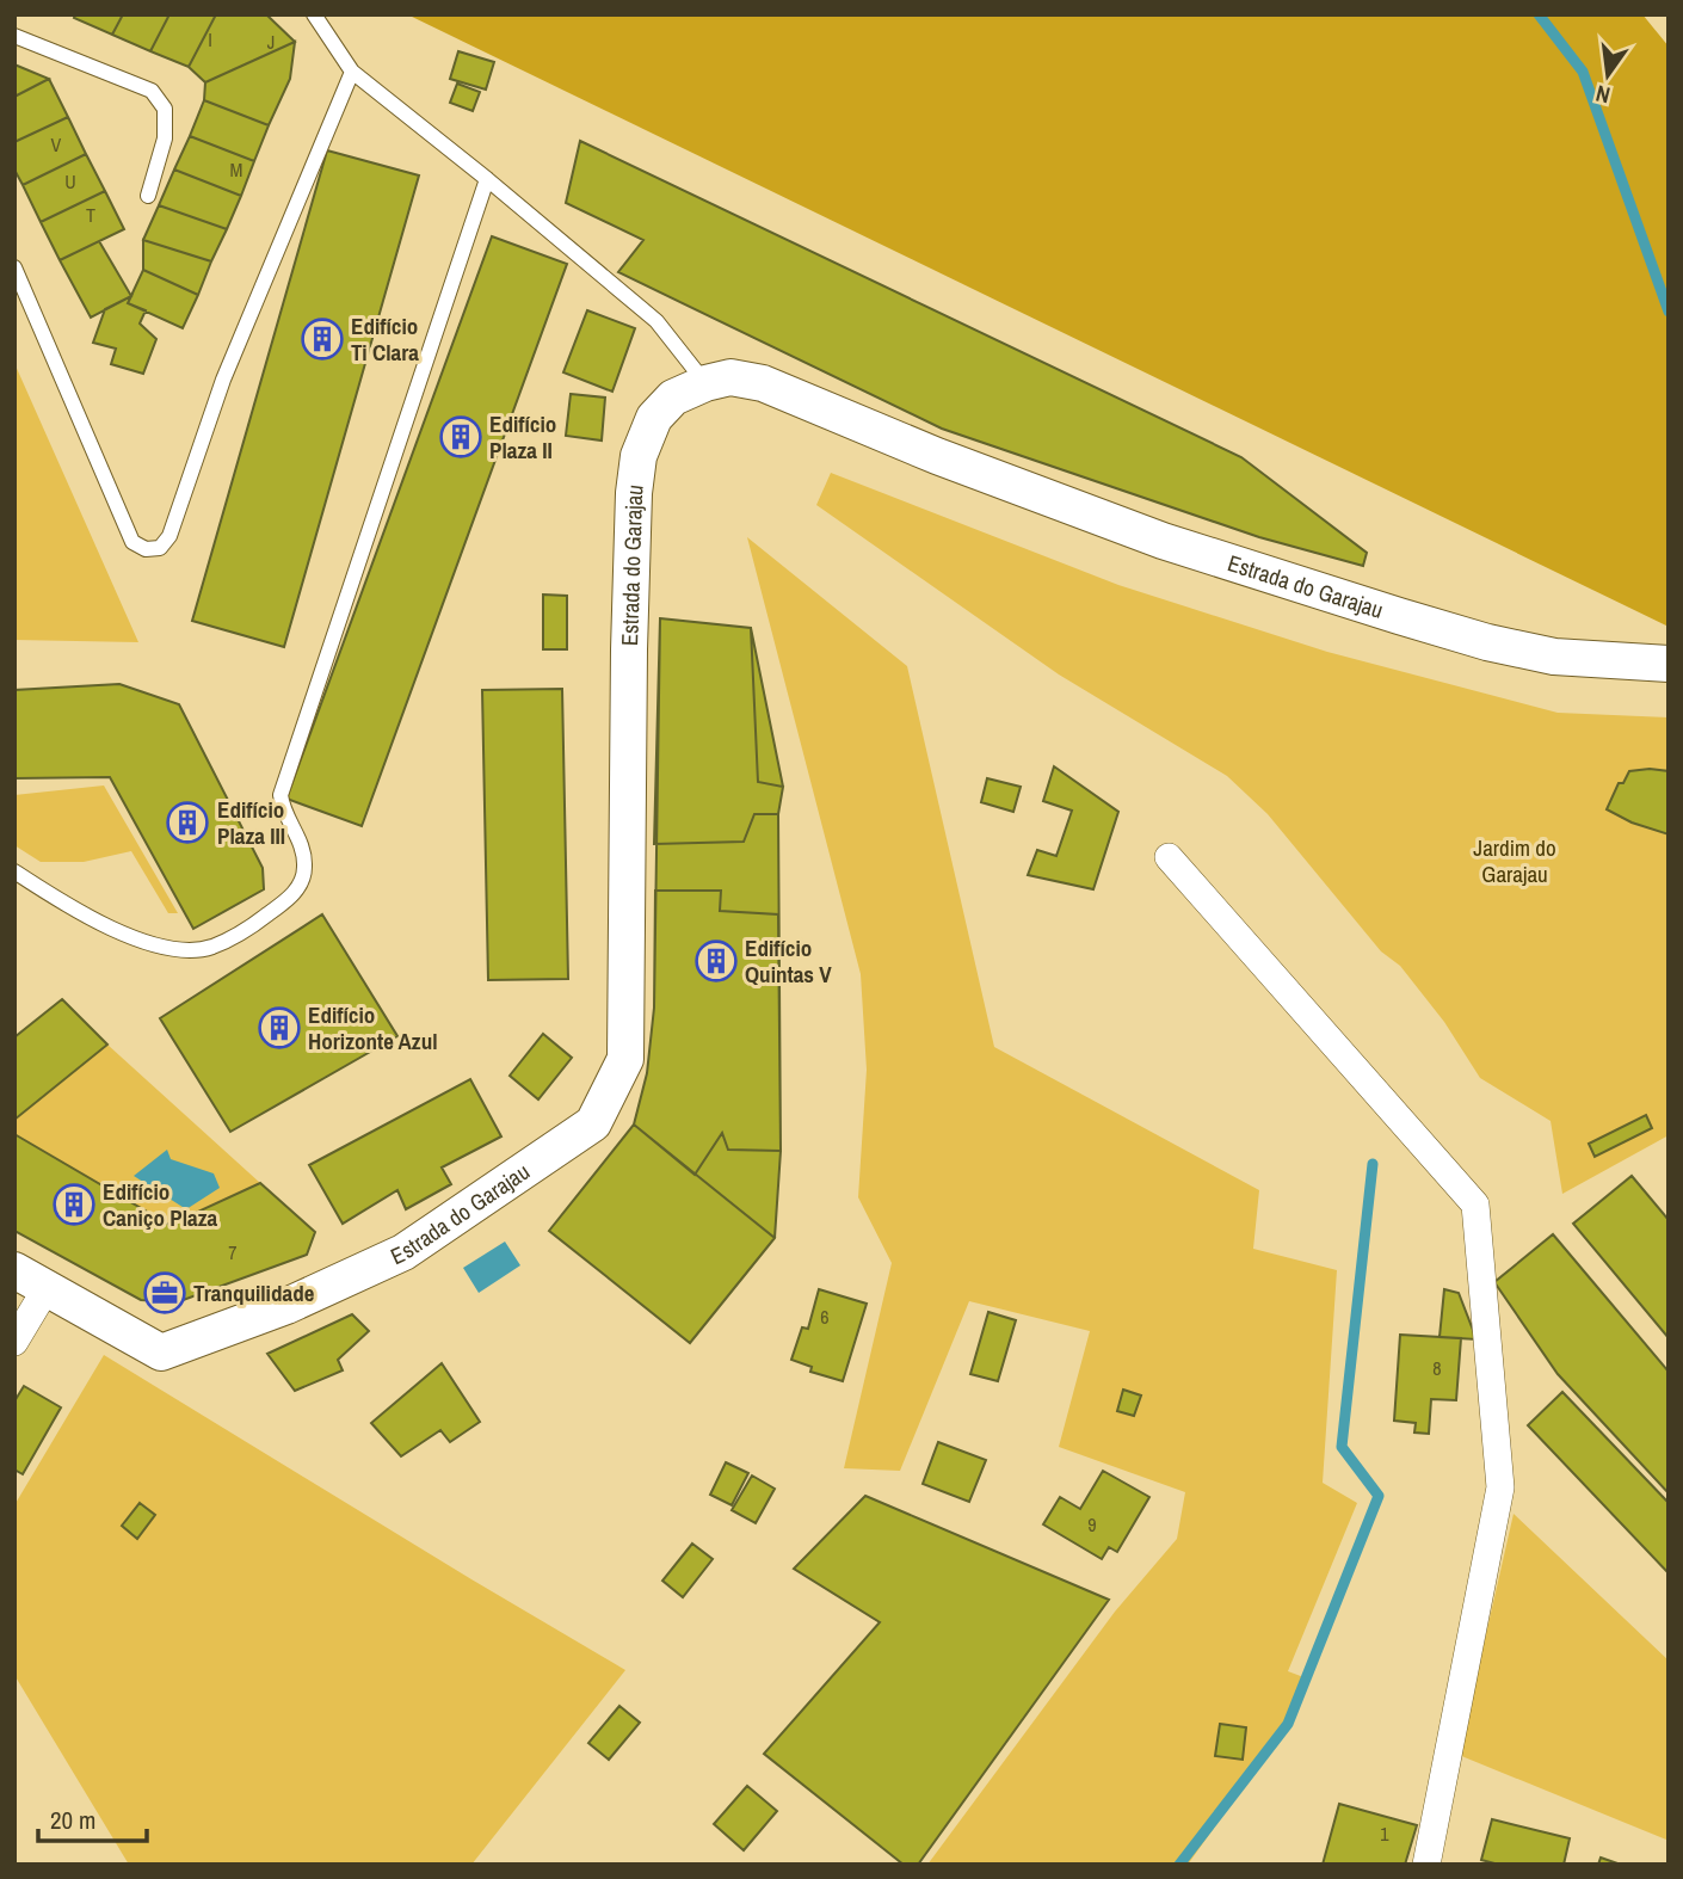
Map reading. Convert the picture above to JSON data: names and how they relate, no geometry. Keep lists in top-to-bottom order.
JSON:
{
  "streets": {
    "street": ["Estrada do Garajau"]
  },
  "parks": ["Jardim do Garajau"],
  "places": {
    "building": [
      "Edifício Ti Clara",
      "Edifício Plaza II",
      "Edifício Plaza III",
      "Edifício Quintas V",
      "Edifício Horizonte Azul",
      "Edifício Caniço Plaza"
    ],
    "office": ["Tranquilidade"]
  },
  "house_numbers": [
    "I",
    "J",
    "V",
    "M",
    "U",
    "T",
    "7",
    "6",
    "8",
    "9",
    "1"
  ],
  "scale_bar": "20 m",
  "north": "bottom"
}
